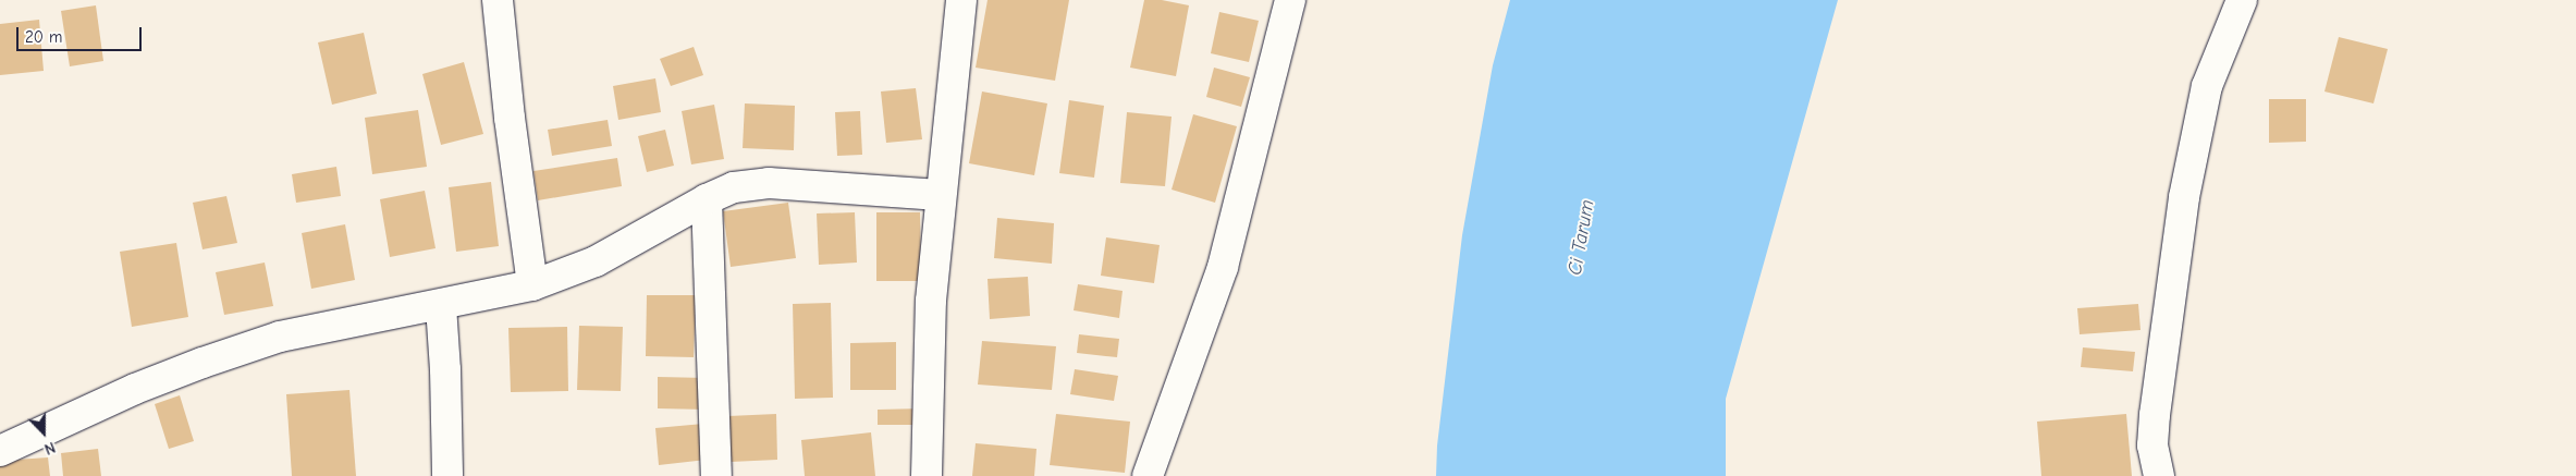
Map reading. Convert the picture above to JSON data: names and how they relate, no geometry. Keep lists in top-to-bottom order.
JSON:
{
  "water": ["Ci Tarum"],
  "scale_bar": "20 m",
  "north": "bottom"
}
